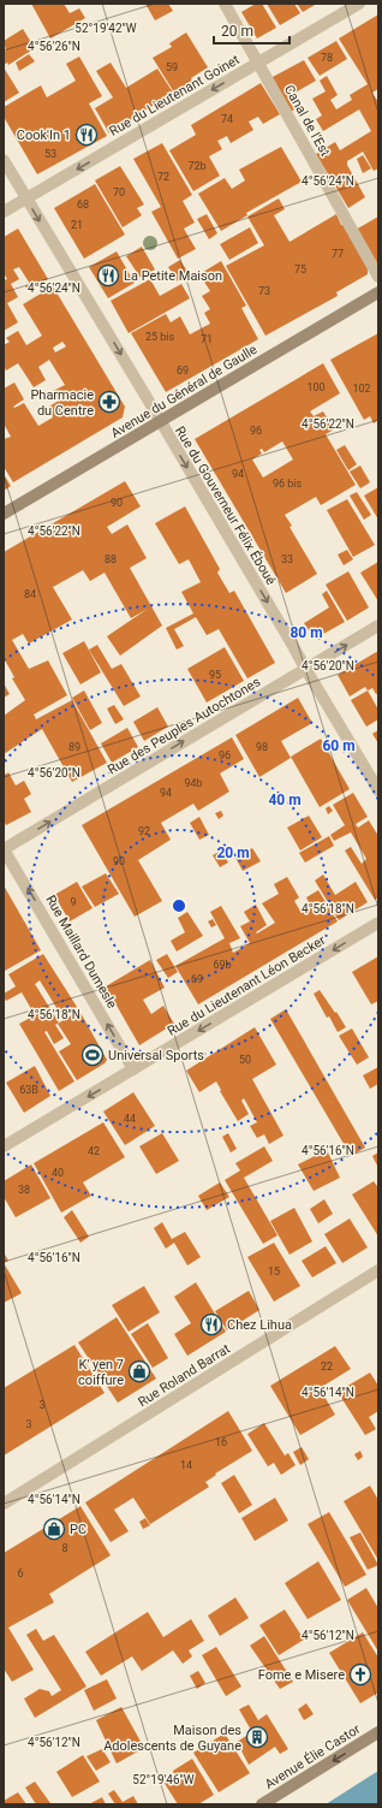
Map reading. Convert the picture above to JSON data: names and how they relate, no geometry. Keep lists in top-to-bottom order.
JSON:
{
  "streets": {
    "street": [
      "Rue du Lieutenant Goinet",
      "Canal de l'Est",
      "Avenue du Général de Gaulle",
      "Rue du Gouverneur Félix Éboué",
      "Rue des Peuples Autochtones",
      "Rue Maillard Dumesle",
      "Rue du Lieutenant Léon Becker",
      "Rue Roland Barrat",
      "Avenue Élie Castor"
    ]
  },
  "crossings": [
    ["Rue du Lieutenant Goinet", "Canal de l'Est"],
    ["Rue du Lieutenant Goinet", "Rue du Gouverneur Félix Éboué"],
    ["Avenue du Général de Gaulle", "Rue du Gouverneur Félix Éboué"],
    ["Rue du Gouverneur Félix Éboué", "Rue des Peuples Autochtones"],
    ["Rue des Peuples Autochtones", "Rue Maillard Dumesle"],
    ["Rue Maillard Dumesle", "Rue du Lieutenant Léon Becker"]
  ],
  "one_way": [
    "Rue du Lieutenant Goinet",
    "Rue du Gouverneur Félix Éboué",
    "Rue des Peuples Autochtones",
    "Rue Maillard Dumesle",
    "Rue du Lieutenant Léon Becker",
    "Avenue Élie Castor"
  ],
  "places": {
    "restaurant": ["Cook'In 1", "La Petite Maison", "Chez Lihua"],
    "pharmacy": ["Pharmacie du Centre"],
    "sports": ["Universal Sports"],
    "shop": ["K' yen 7 coiffure", "PC"],
    "church": ["Fome e Misere"],
    "building": ["Maison des Adolescents de Guyane"]
  },
  "house_numbers": [
    "78",
    "59",
    "74",
    "53",
    "72b",
    "72",
    "70",
    "68",
    "21",
    "77",
    "75",
    "73",
    "25 bis",
    "71",
    "69",
    "100",
    "102",
    "96",
    "94",
    "96 bis",
    "90",
    "88",
    "33",
    "84",
    "95",
    "89",
    "98",
    "96",
    "94b",
    "94",
    "92",
    "90",
    "9",
    "69b",
    "69",
    "50",
    "63B",
    "44",
    "42",
    "40",
    "38",
    "15",
    "22",
    "3",
    "3",
    "16",
    "14",
    "8",
    "6"
  ],
  "scale_bar": "20 m",
  "coordinates": [
    "52°19'42\"W",
    "4°56'26\"N",
    "4°56'24\"N",
    "4°56'22\"N",
    "4°56'20\"N",
    "4°56'18\"N",
    "4°56'16\"N",
    "4°56'14\"N",
    "4°56'12\"N",
    "52°19'46\"W"
  ],
  "rings": [
    "80 m",
    "60 m",
    "40 m",
    "20 m"
  ]
}
